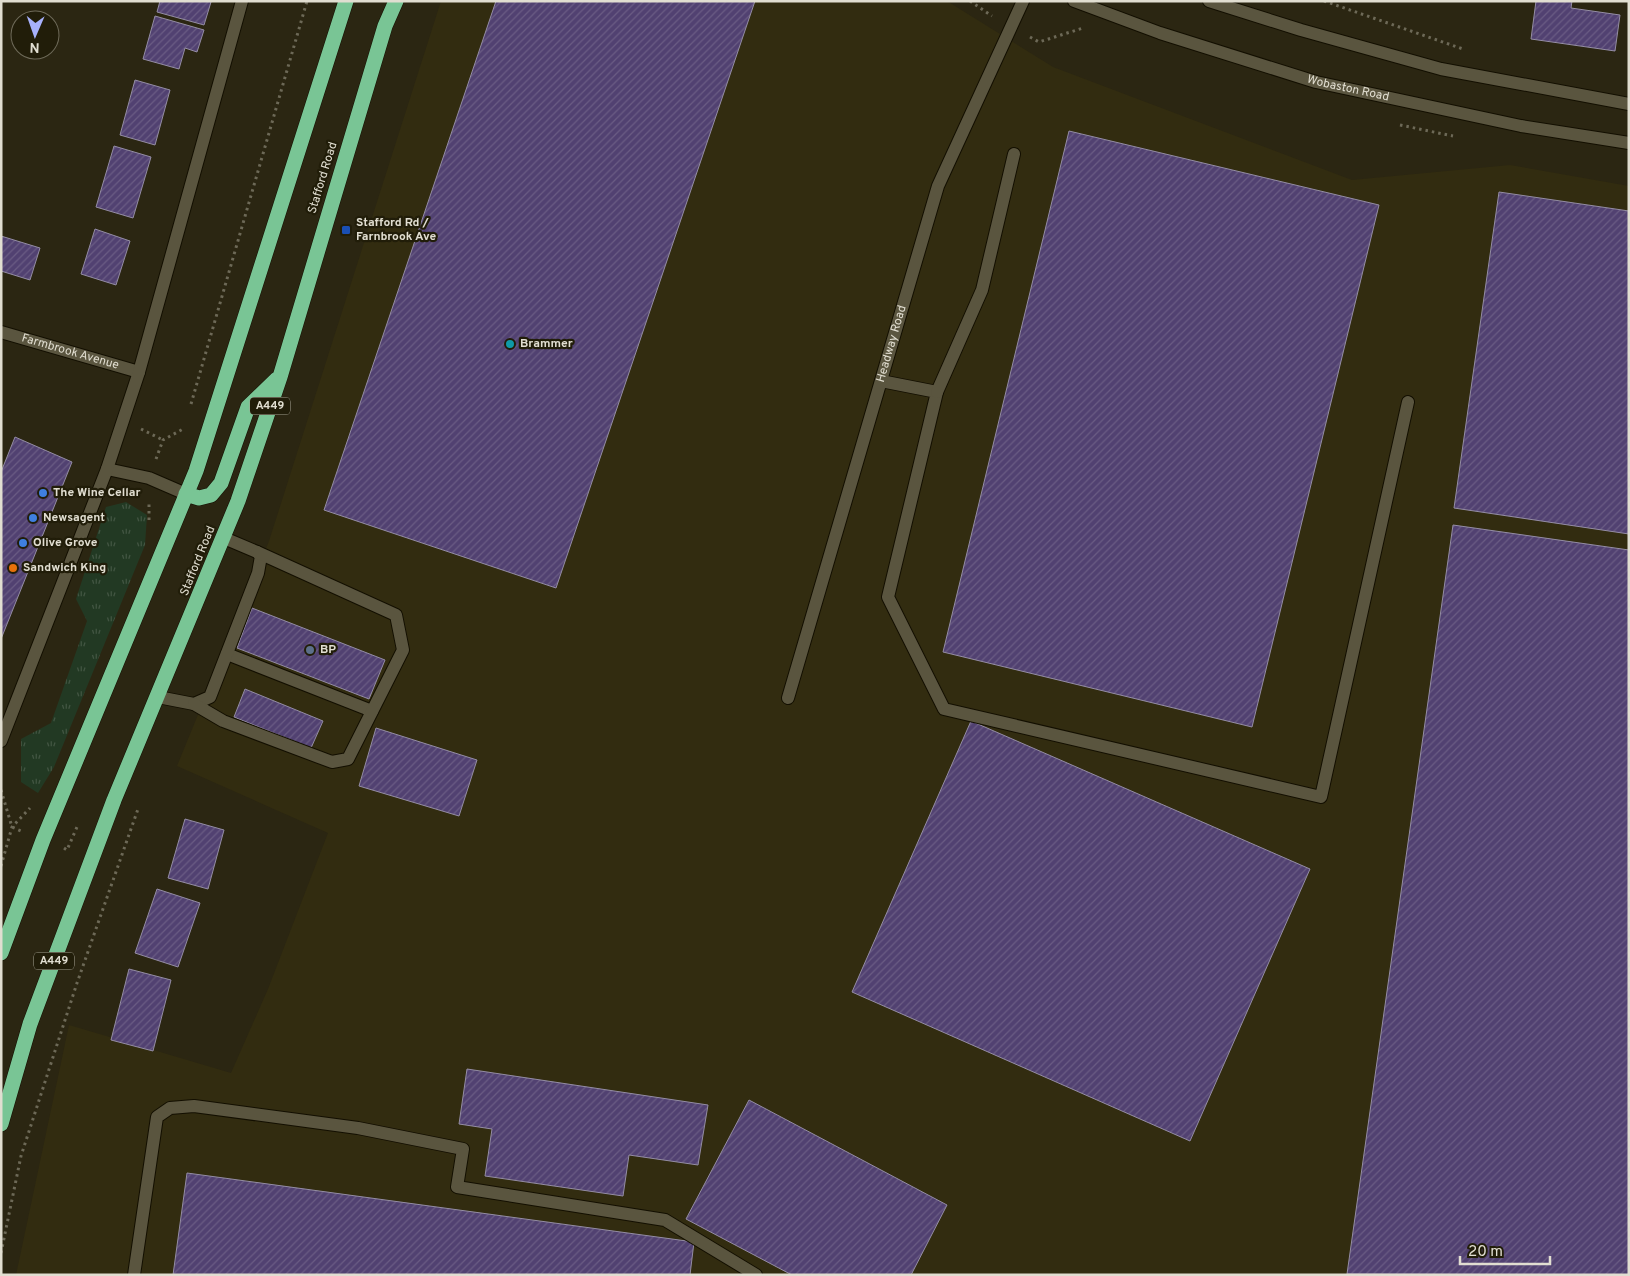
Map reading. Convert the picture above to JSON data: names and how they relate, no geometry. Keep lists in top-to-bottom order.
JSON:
{
  "streets": {
    "highway": ["Stafford Road", "A449"],
    "street": ["Wobaston Road", "Headway Road", "Farmbrook Avenue"]
  },
  "places": {
    "transit": ["Stafford Rd / Farnbrook Ave"],
    "other": [
      "Brammer",
      "The Wine Cellar",
      "Newsagent",
      "Olive Grove",
      "Sandwich King",
      "BP"
    ]
  },
  "scale_bar": "20 m",
  "north": "bottom"
}
